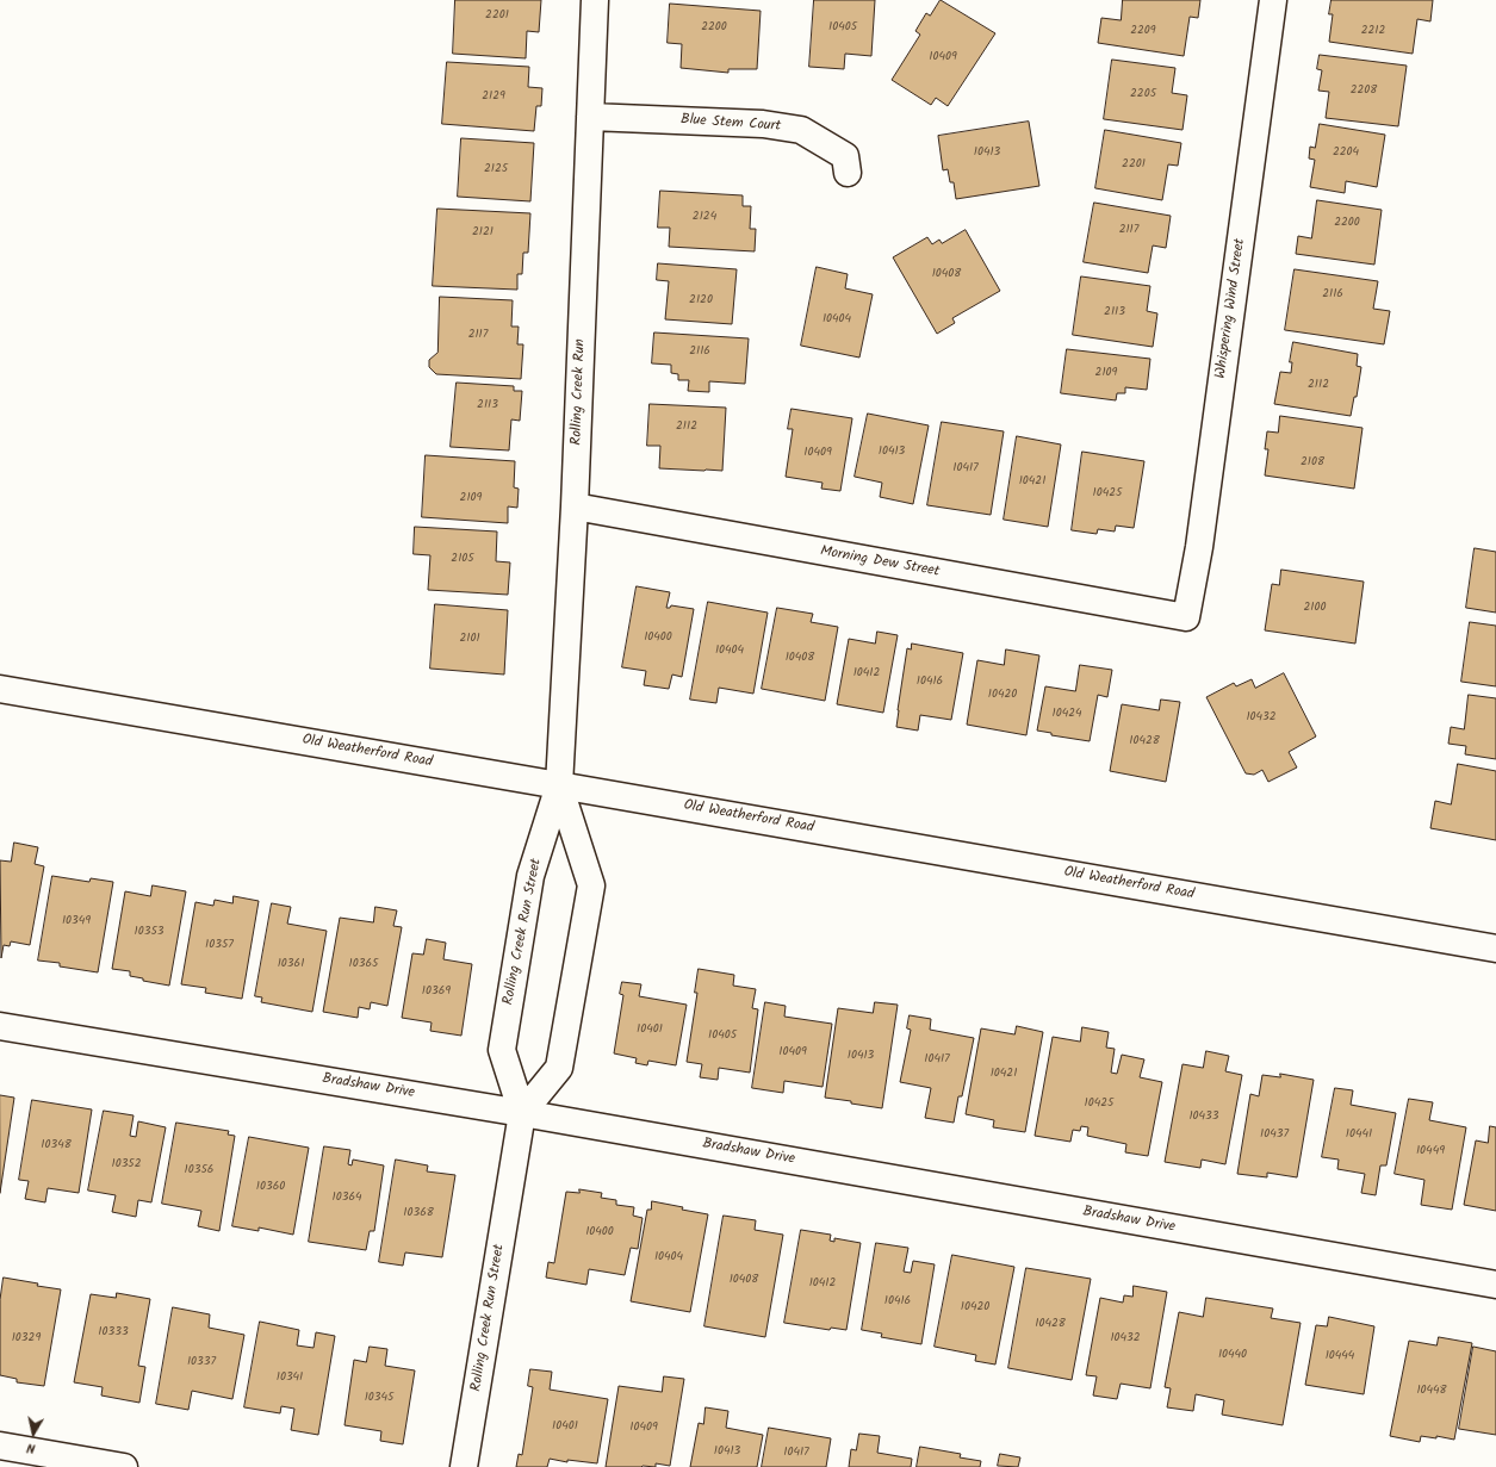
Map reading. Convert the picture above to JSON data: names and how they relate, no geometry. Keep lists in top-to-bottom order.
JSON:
{
  "streets": {
    "street": [
      "Blue Stem Court",
      "Whispering Wind Street",
      "Rolling Creek Run",
      "Morning Dew Street",
      "Old Weatherford Road",
      "Rolling Creek Run Street",
      "Bradshaw Drive"
    ]
  },
  "crossings": [
    ["Blue Stem Court", "Rolling Creek Run"],
    ["Whispering Wind Street", "Morning Dew Street"],
    ["Rolling Creek Run", "Morning Dew Street"],
    ["Rolling Creek Run", "Old Weatherford Road"],
    ["Rolling Creek Run", "Rolling Creek Run Street"],
    ["Old Weatherford Road", "Rolling Creek Run Street"],
    ["Rolling Creek Run Street", "Bradshaw Drive"]
  ],
  "house_numbers": [
    "2201",
    "2200",
    "10405",
    "2209",
    "2212",
    "10409",
    "2208",
    "2205",
    "2129",
    "10413",
    "2204",
    "2201",
    "2125",
    "2124",
    "2200",
    "2117",
    "2121",
    "10408",
    "2116",
    "2120",
    "2113",
    "10404",
    "2117",
    "2116",
    "2109",
    "2112",
    "2113",
    "2112",
    "10413",
    "10409",
    "2108",
    "10417",
    "10421",
    "10425",
    "2109",
    "2105",
    "2100",
    "10400",
    "2101",
    "10404",
    "10408",
    "10412",
    "10416",
    "10420",
    "10424",
    "10432",
    "10428",
    "10349",
    "10353",
    "10357",
    "10361",
    "10365",
    "10369",
    "10401",
    "10405",
    "10409",
    "10413",
    "10417",
    "10421",
    "10425",
    "10433",
    "10437",
    "10441",
    "10348",
    "10449",
    "10352",
    "10356",
    "10360",
    "10364",
    "10368",
    "10400",
    "10404",
    "10408",
    "10412",
    "10416",
    "10420",
    "10428",
    "10333",
    "10329",
    "10432",
    "10440",
    "10444",
    "10337",
    "10341",
    "10448",
    "10345",
    "10401",
    "10409",
    "10413",
    "10417"
  ],
  "north": "bottom"
}
